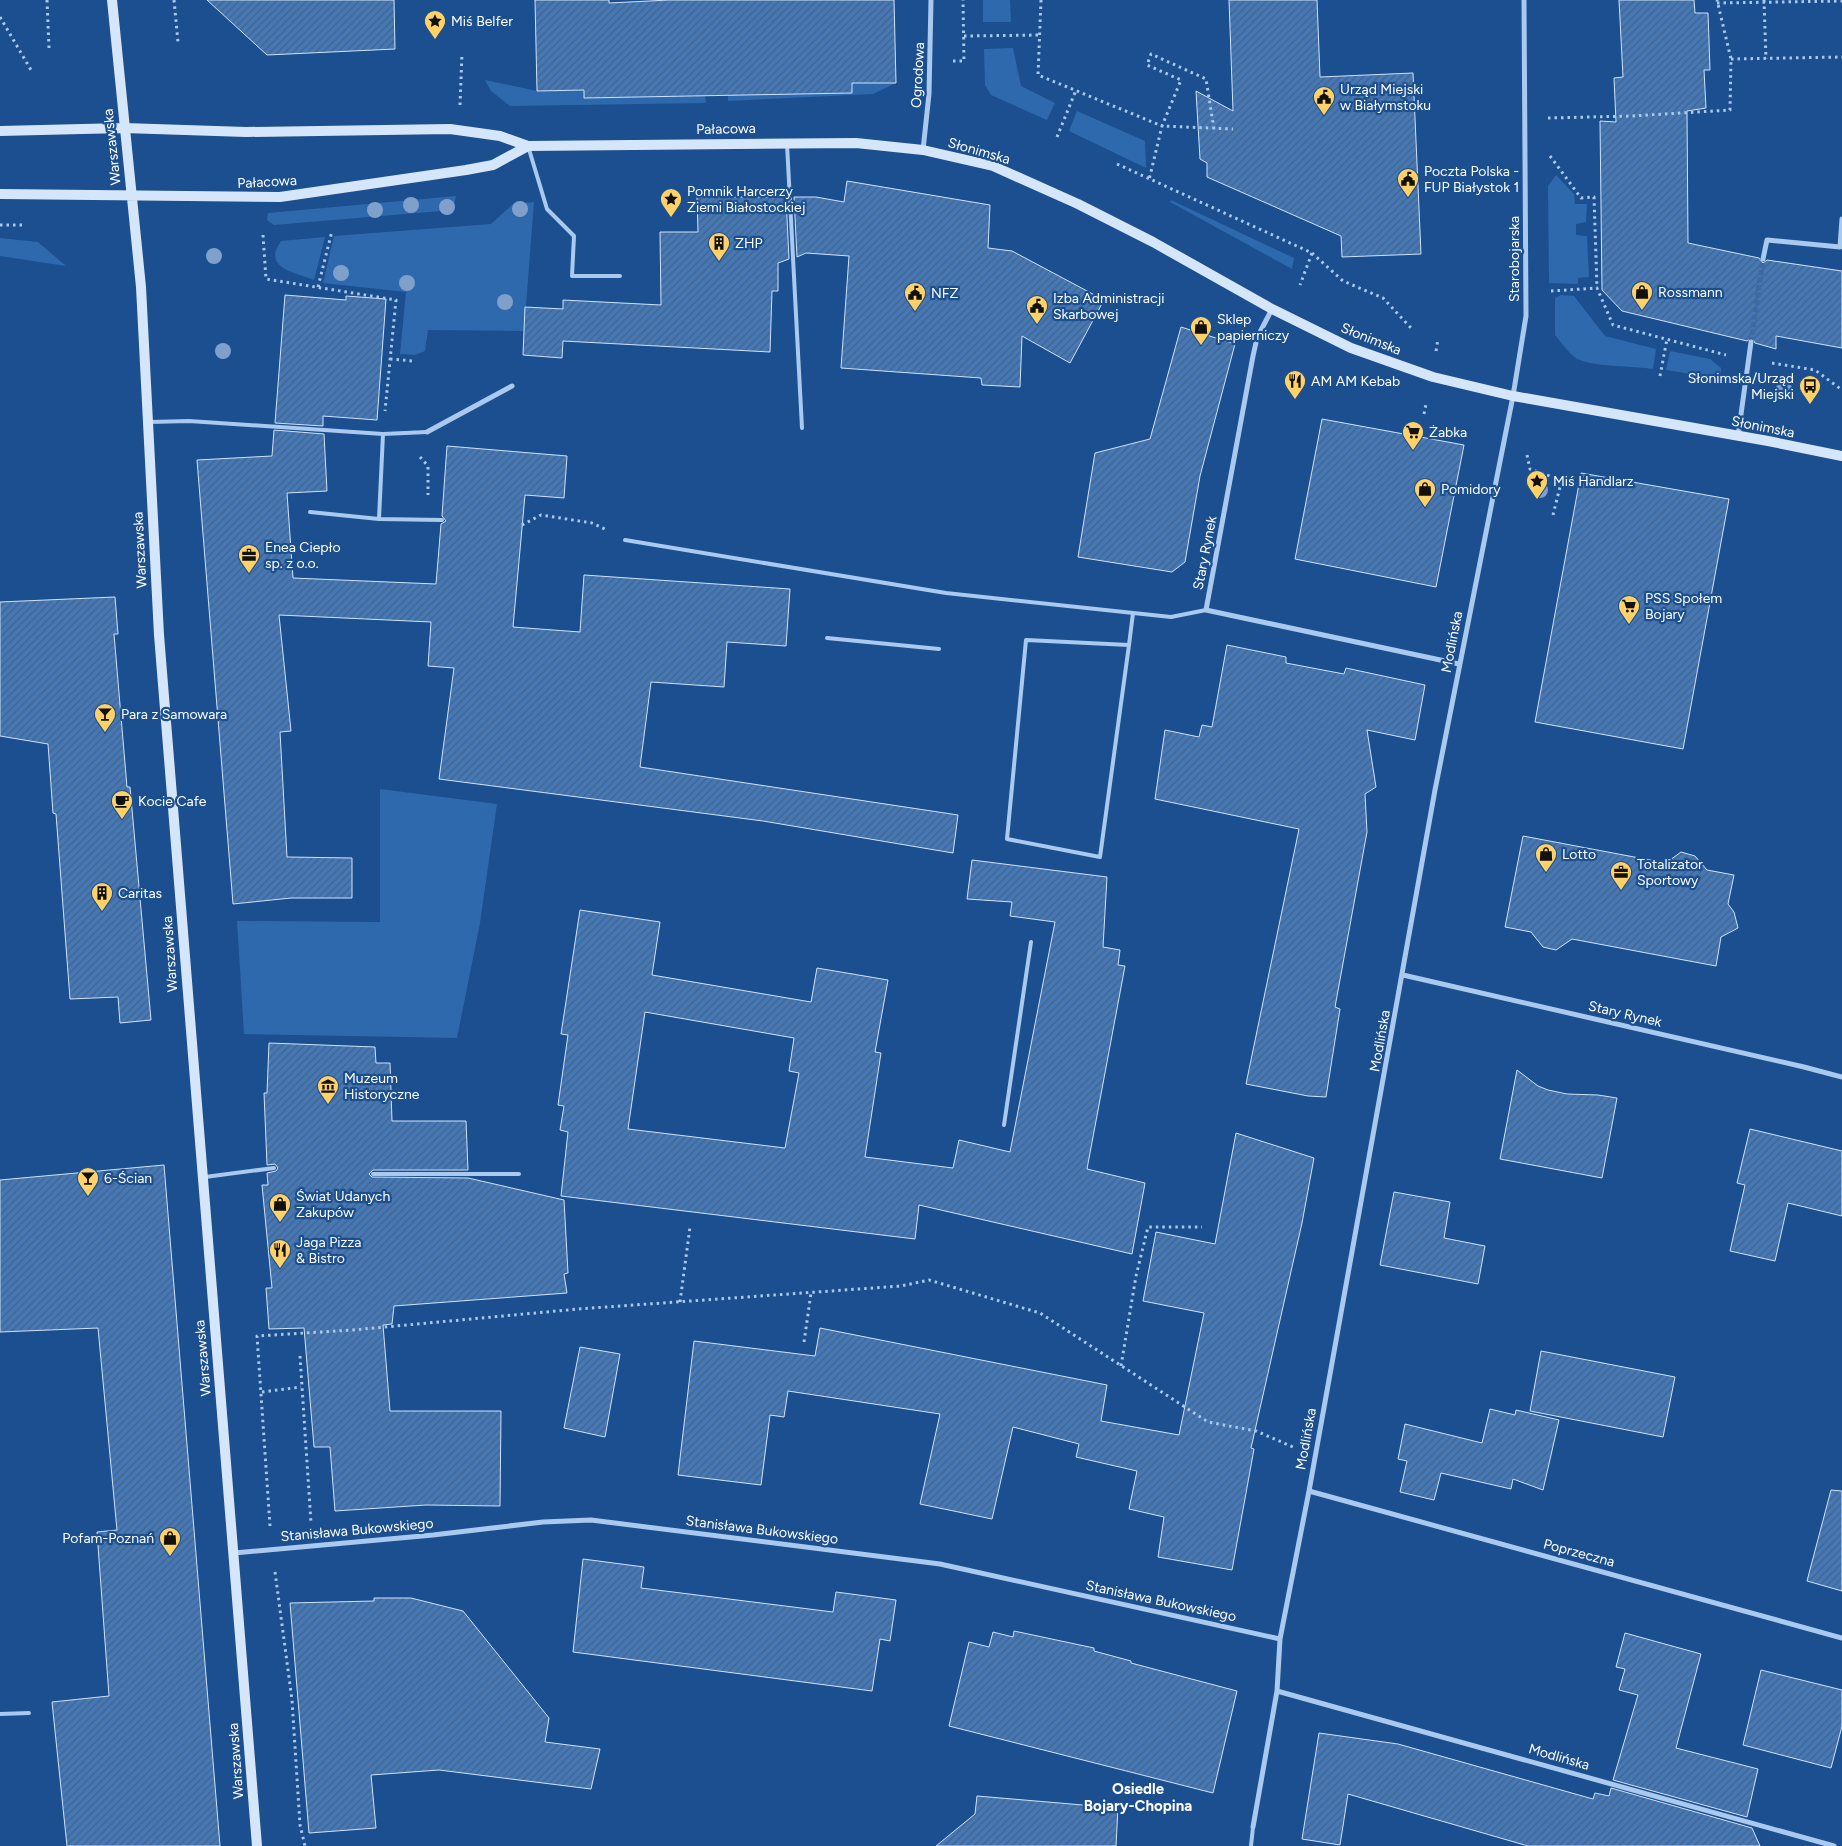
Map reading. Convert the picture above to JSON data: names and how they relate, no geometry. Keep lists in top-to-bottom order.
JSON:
{
  "streets": {
    "street": [
      "Ogrodowa",
      "Pałacowa",
      "Warszawska",
      "Słonimska",
      "Starobojarska",
      "Stary Rynek",
      "Modlińska",
      "Stanisława Bukowskiego",
      "Poprzeczna"
    ]
  },
  "crossings": [
    ["Ogrodowa", "Pałacowa"],
    ["Ogrodowa", "Słonimska"],
    ["Pałacowa", "Warszawska"],
    ["Pałacowa", "Słonimska"],
    ["Warszawska", "Stanisława Bukowskiego"],
    ["Słonimska", "Starobojarska"],
    ["Słonimska", "Stary Rynek"],
    ["Słonimska", "Modlińska"],
    ["Starobojarska", "Modlińska"],
    ["Stary Rynek", "Modlińska"],
    ["Modlińska", "Stanisława Bukowskiego"],
    ["Modlińska", "Poprzeczna"]
  ],
  "districts": ["Osiedle Bojary-Chopina"],
  "places": {
    "place": ["Miś Belfer", "Pomnik Harcerzy Ziemi Białostockiej", "Miś Handlarz"],
    "public building": [
      "Urząd Miejski w Białymstoku",
      "Poczta Polska - FUP Białystok 1",
      "NFZ",
      "Izba Administracji Skarbowej"
    ],
    "building": ["ZHP", "Caritas"],
    "shop": [
      "Rossmann",
      "Sklep papierniczy",
      "Pomidory",
      "Lotto",
      "Świat Udanych Zakupów",
      "Pofam-Poznań"
    ],
    "restaurant": ["AM AM Kebab", "Jaga Pizza & Bistro"],
    "bus stop": ["Słonimska/Urząd Miejski"],
    "supermarket": ["Żabka", "PSS Społem Bojary"],
    "office": ["Enea Ciepło sp. z o.o.", "Totalizator Sportowy"],
    "bar": ["Para z Samowara", "6-Ścian"],
    "cafe": ["Kocie Cafe"],
    "museum": ["Muzeum Historyczne"]
  }
}
